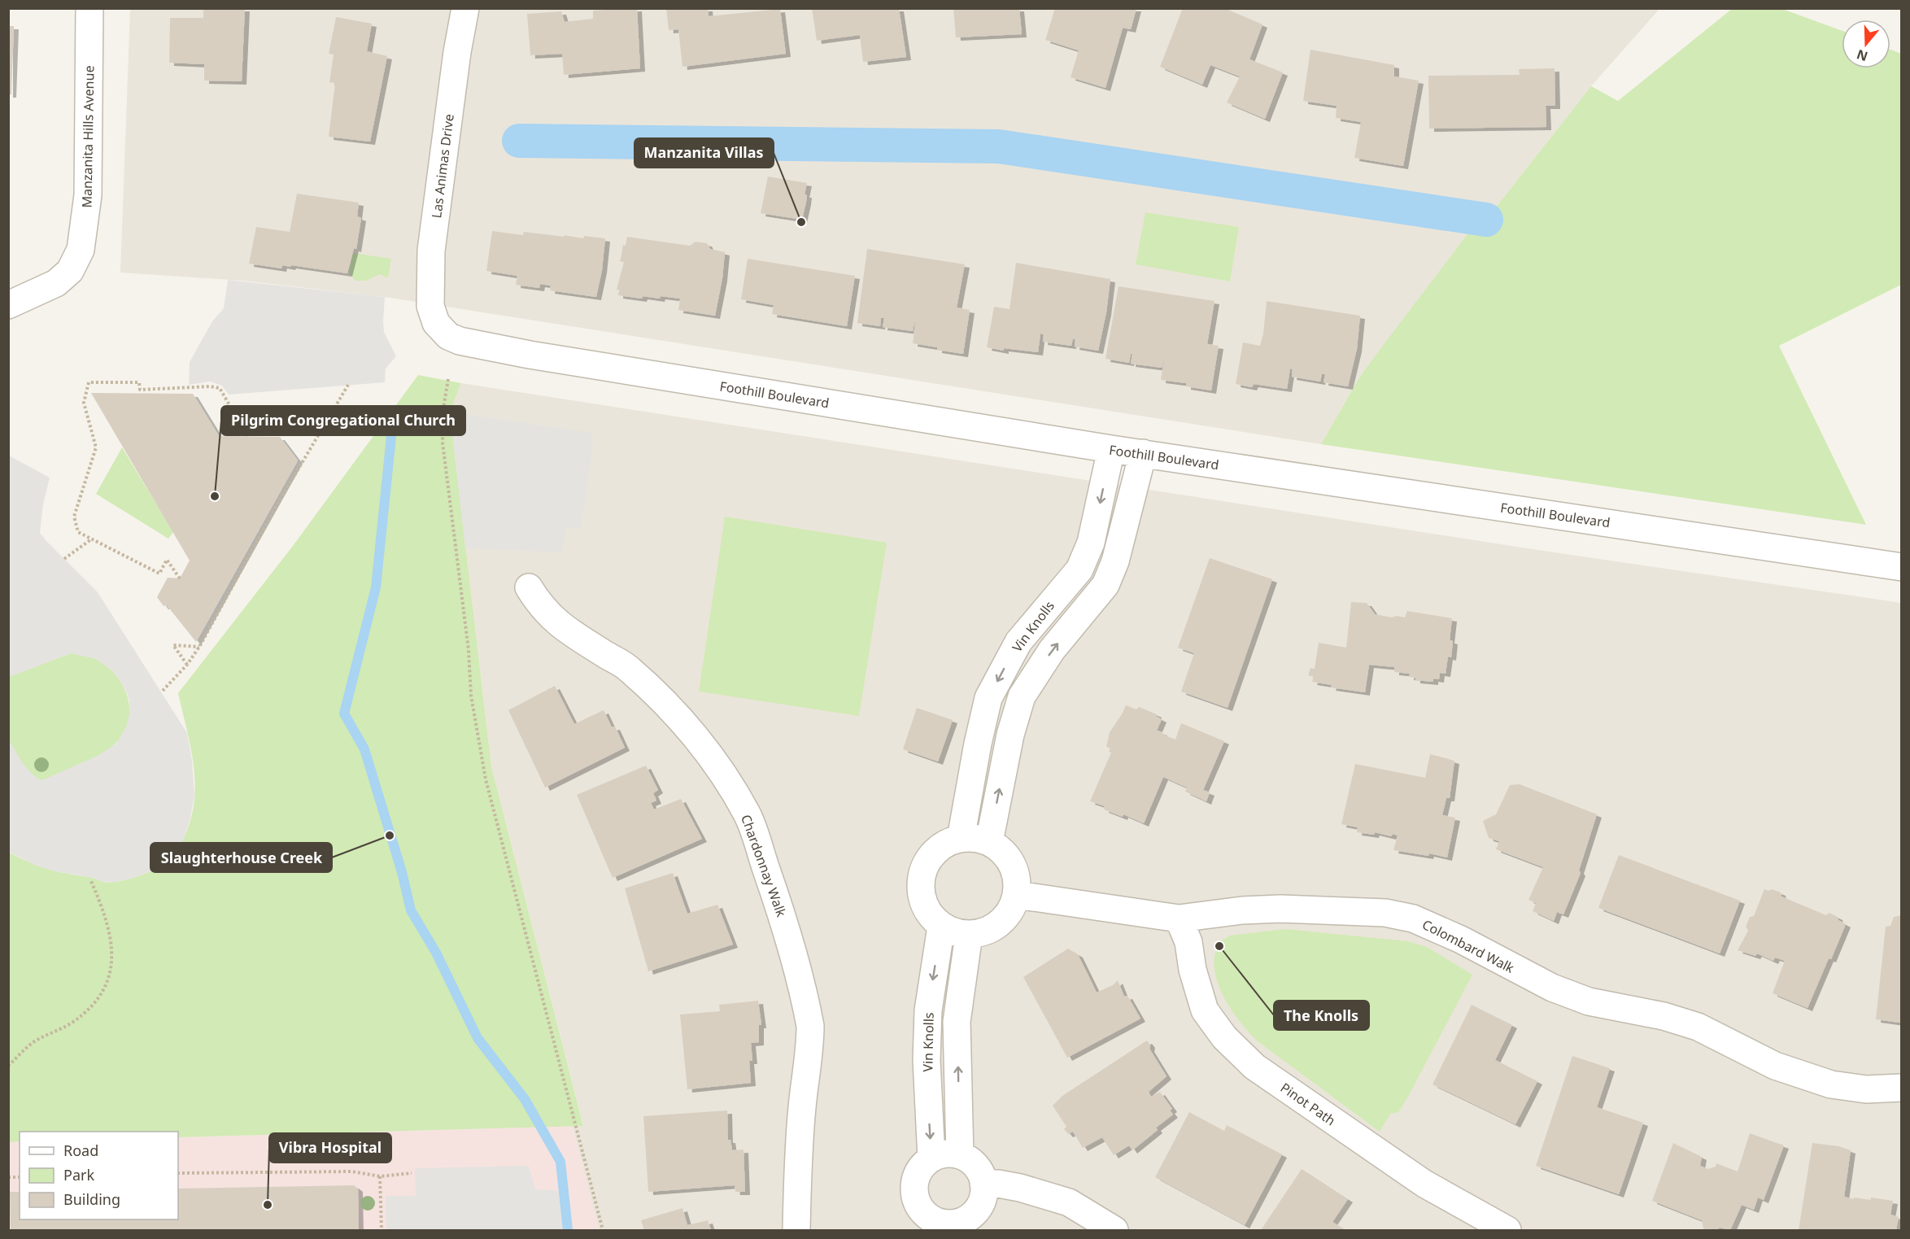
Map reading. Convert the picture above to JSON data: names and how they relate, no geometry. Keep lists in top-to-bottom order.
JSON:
{
  "streets": {
    "street": [
      "Manzanita Hills Avenue",
      "Las Animas Drive",
      "Foothill Boulevard",
      "Vin Knolls",
      "Chardonnay Walk",
      "Colombard Walk",
      "Pinot Path"
    ]
  },
  "crossings": [
    ["Las Animas Drive", "Foothill Boulevard"],
    ["Foothill Boulevard", "Vin Knolls"],
    ["Vin Knolls", "Colombard Walk"],
    ["Colombard Walk", "Pinot Path"]
  ],
  "places": [
    "Manzanita Villas",
    "Pilgrim Congregational Church",
    "Slaughterhouse Creek",
    "The Knolls",
    "Vibra Hospital"
  ],
  "legend": ["Road", "Park", "Building"],
  "north": "bottom"
}
